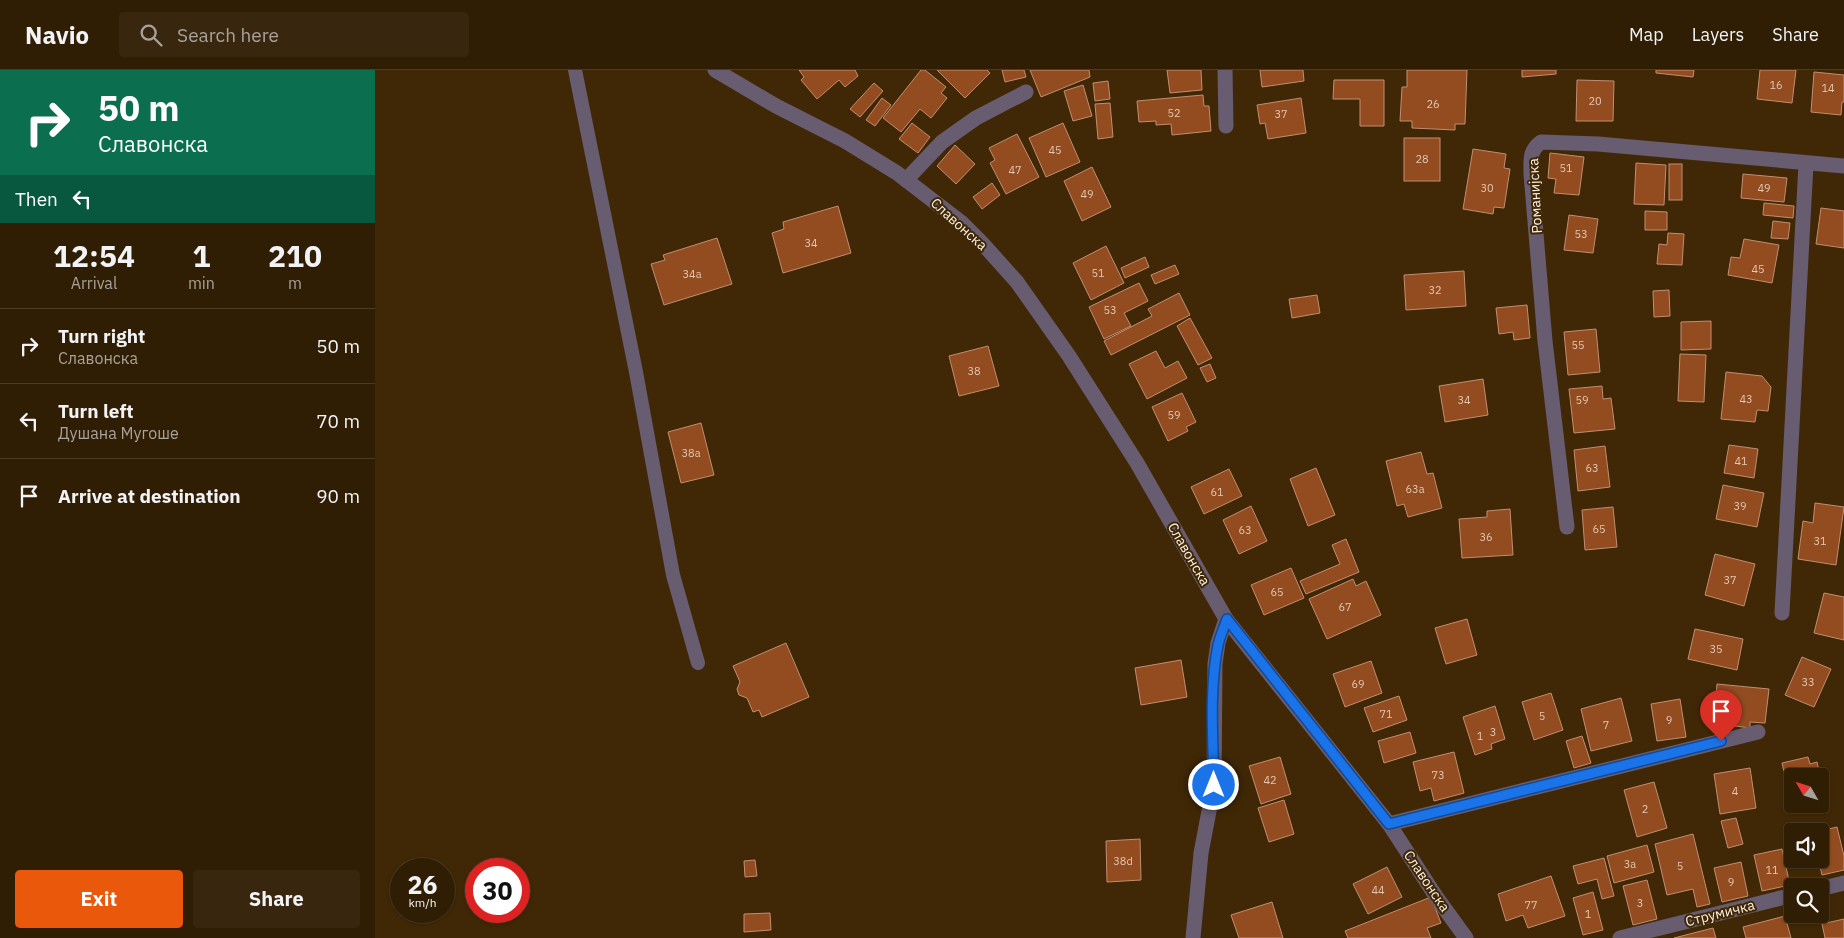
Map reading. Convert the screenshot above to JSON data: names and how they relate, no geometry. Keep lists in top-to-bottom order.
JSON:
{
  "streets": {
    "street": ["Романијска", "Славонска", "Струмичка"]
  },
  "house_numbers": [
    "16",
    "14",
    "20",
    "26",
    "52",
    "37",
    "45",
    "28",
    "51",
    "47",
    "30",
    "49",
    "49",
    "53",
    "34",
    "45",
    "51",
    "34a",
    "32",
    "53",
    "55",
    "38",
    "43",
    "34",
    "59",
    "59",
    "38a",
    "41",
    "63",
    "63a",
    "61",
    "39",
    "65",
    "63",
    "36",
    "31",
    "37",
    "65",
    "67",
    "35",
    "33",
    "69",
    "71",
    "5",
    "9",
    "7",
    "3",
    "1",
    "73",
    "42",
    "4",
    "2",
    "38d",
    "3a",
    "5",
    "11",
    "9",
    "44",
    "3",
    "77",
    "1"
  ],
  "north": "top left",
  "page": {
    "header": "Navio",
    "search": "Search here",
    "nav": ["Map", "Layers", "Share"],
    "turn": ["50 m", "Славонска"],
    "then": "Then",
    "eta": [
      "12:54",
      "Arrival",
      "1",
      "min",
      "210",
      "m"
    ],
    "list": [
      {
        "name": "Turn right",
        "note": "Славонска",
        "value": "50 m"
      },
      {
        "name": "Turn left",
        "note": "Душана Мугоше",
        "value": "70 m"
      },
      {
        "name": "Arrive at destination",
        "value": "90 m"
      }
    ],
    "speed": "26 km/h",
    "limit": "30",
    "buttons": ["Exit", "Share"]
  }
}
